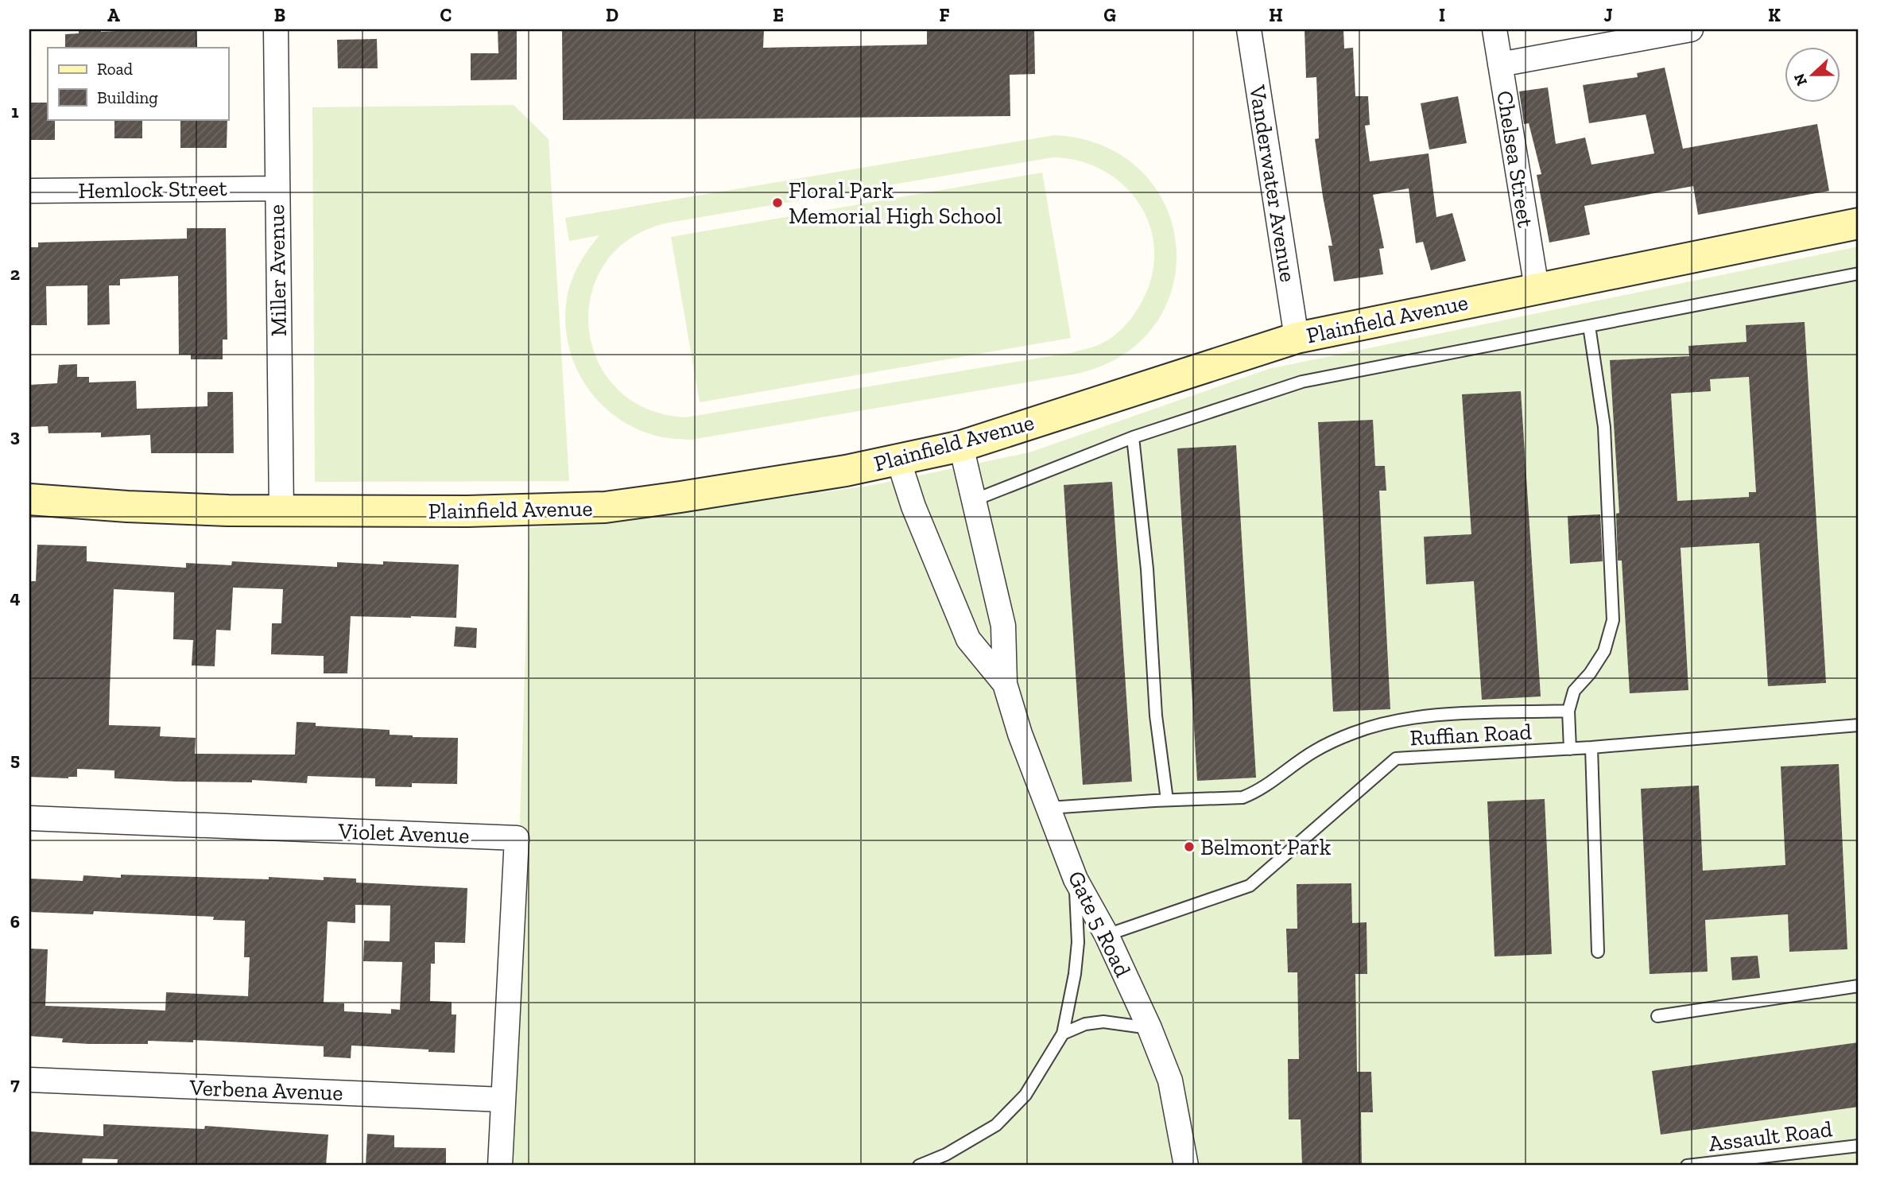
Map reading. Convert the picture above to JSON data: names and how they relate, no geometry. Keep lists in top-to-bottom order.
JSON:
{
  "streets": {
    "main road": ["Plainfield Avenue"],
    "street": [
      "Chelsea Street",
      "Vanderwater Avenue",
      "Hemlock Street",
      "Miller Avenue",
      "Violet Avenue",
      "Gate 5 Road",
      "Verbena Avenue"
    ],
    "lane": ["Ruffian Road", "Assault Road"]
  },
  "crossings": [
    ["Chelsea Street", "Plainfield Avenue"],
    ["Vanderwater Avenue", "Plainfield Avenue"],
    ["Hemlock Street", "Miller Avenue"],
    ["Miller Avenue", "Plainfield Avenue"],
    ["Plainfield Avenue", "Gate 5 Road"],
    ["Ruffian Road", "Gate 5 Road"],
    ["Violet Avenue", "Verbena Avenue"]
  ],
  "places": ["Floral Park Memorial High School", "Belmont Park"],
  "legend": ["Road", "Building"],
  "north": "left",
  "grid": {
    "columns": [
      "A",
      "B",
      "C",
      "D",
      "E",
      "F",
      "G",
      "H",
      "I",
      "J",
      "K"
    ],
    "rows": [
      "1",
      "2",
      "3",
      "4",
      "5",
      "6",
      "7"
    ]
  }
}
